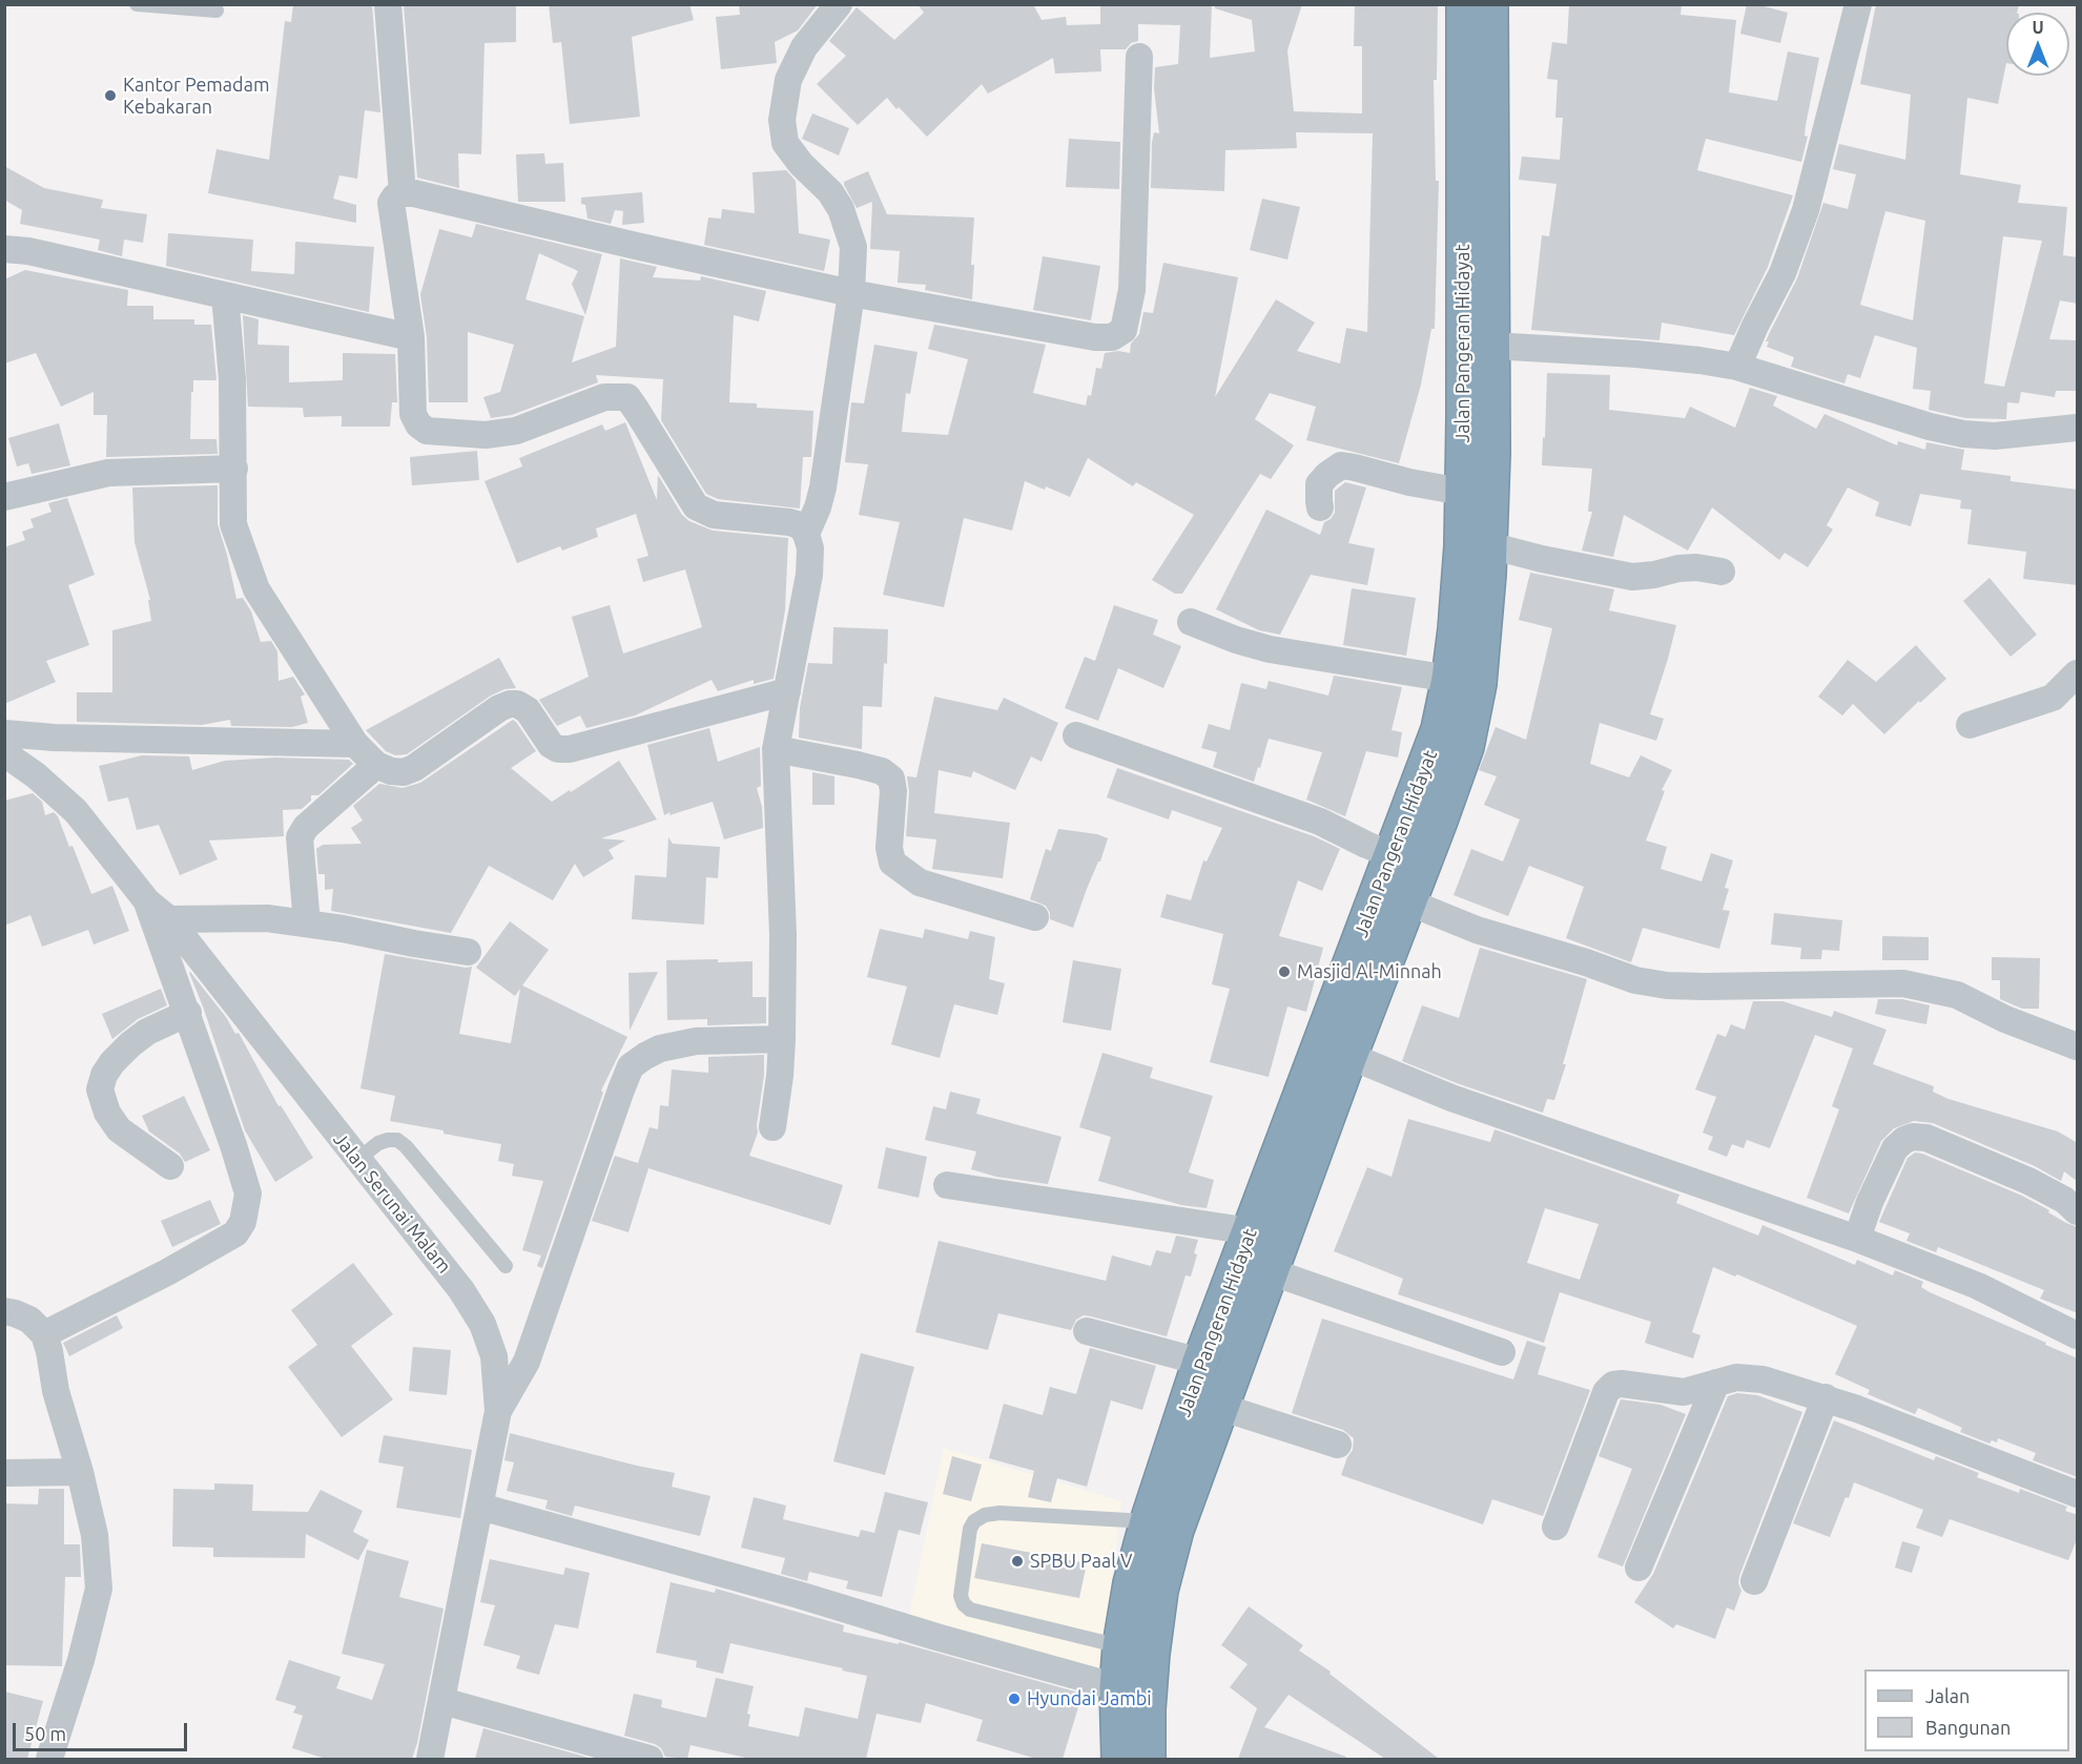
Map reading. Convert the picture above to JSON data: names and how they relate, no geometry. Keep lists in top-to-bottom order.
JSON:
{
  "streets": {
    "highway": ["Jalan Pangeran Hidayat"],
    "street": ["Jalan Serunai Malam"]
  },
  "places": [
    "Kantor Pemadam Kebakaran",
    "Masjid Al-Minnah",
    "SPBU Paal V",
    "Hyundai Jambi"
  ],
  "legend": ["Jalan", "Bangunan"],
  "scale_bar": "50 m",
  "north": "top"
}
